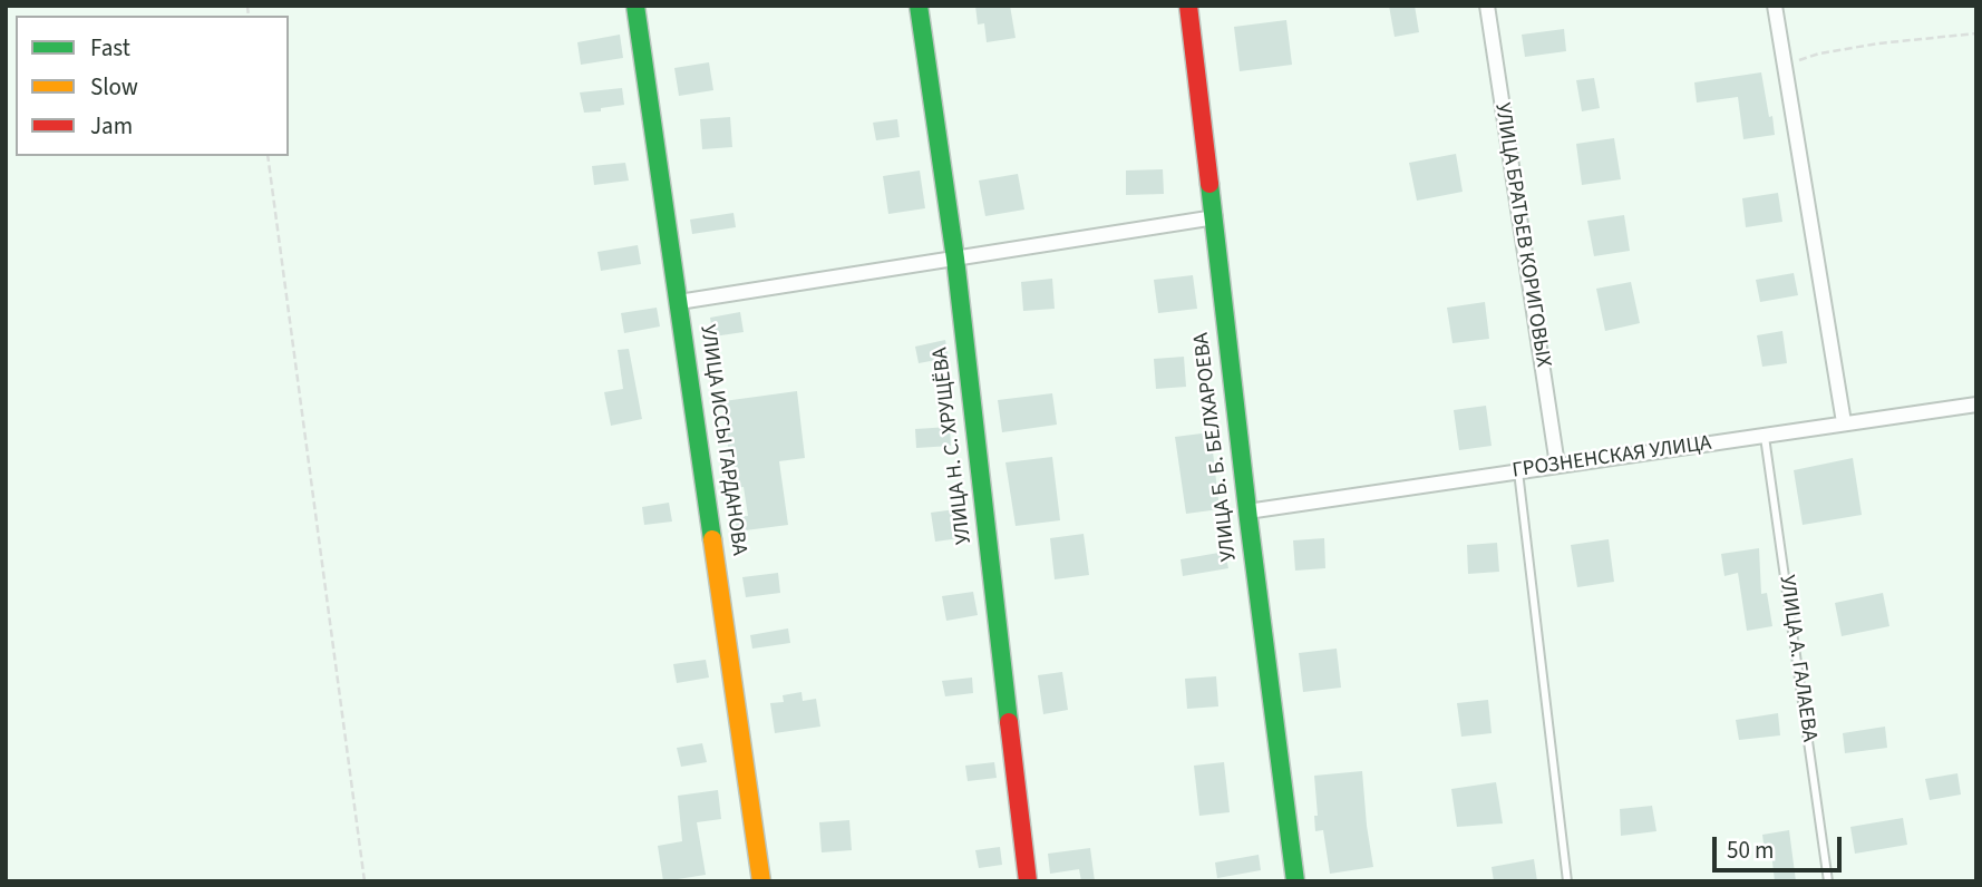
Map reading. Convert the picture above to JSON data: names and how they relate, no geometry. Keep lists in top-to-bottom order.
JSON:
{
  "streets": {
    "street": [
      "УЛИЦА БРАТЬЕВ КОРИГОВЫХ",
      "УЛИЦА ИССЫ ГАРДАНОВА",
      "УЛИЦА Н. С. ХРУЩЁВА",
      "УЛИЦА Б. Б. БЕЛХАРОЕВА",
      "ГРОЗНЕНСКАЯ УЛИЦА"
    ],
    "lane": ["УЛИЦА А. ГАЛАЕВА"]
  },
  "crossings": [
    ["УЛИЦА БРАТЬЕВ КОРИГОВЫХ", "ГРОЗНЕНСКАЯ УЛИЦА"],
    ["УЛИЦА Б. Б. БЕЛХАРОЕВА", "ГРОЗНЕНСКАЯ УЛИЦА"],
    ["ГРОЗНЕНСКАЯ УЛИЦА", "УЛИЦА А. ГАЛАЕВА"]
  ],
  "legend": ["Fast", "Slow", "Jam"],
  "scale_bar": "50 m"
}
